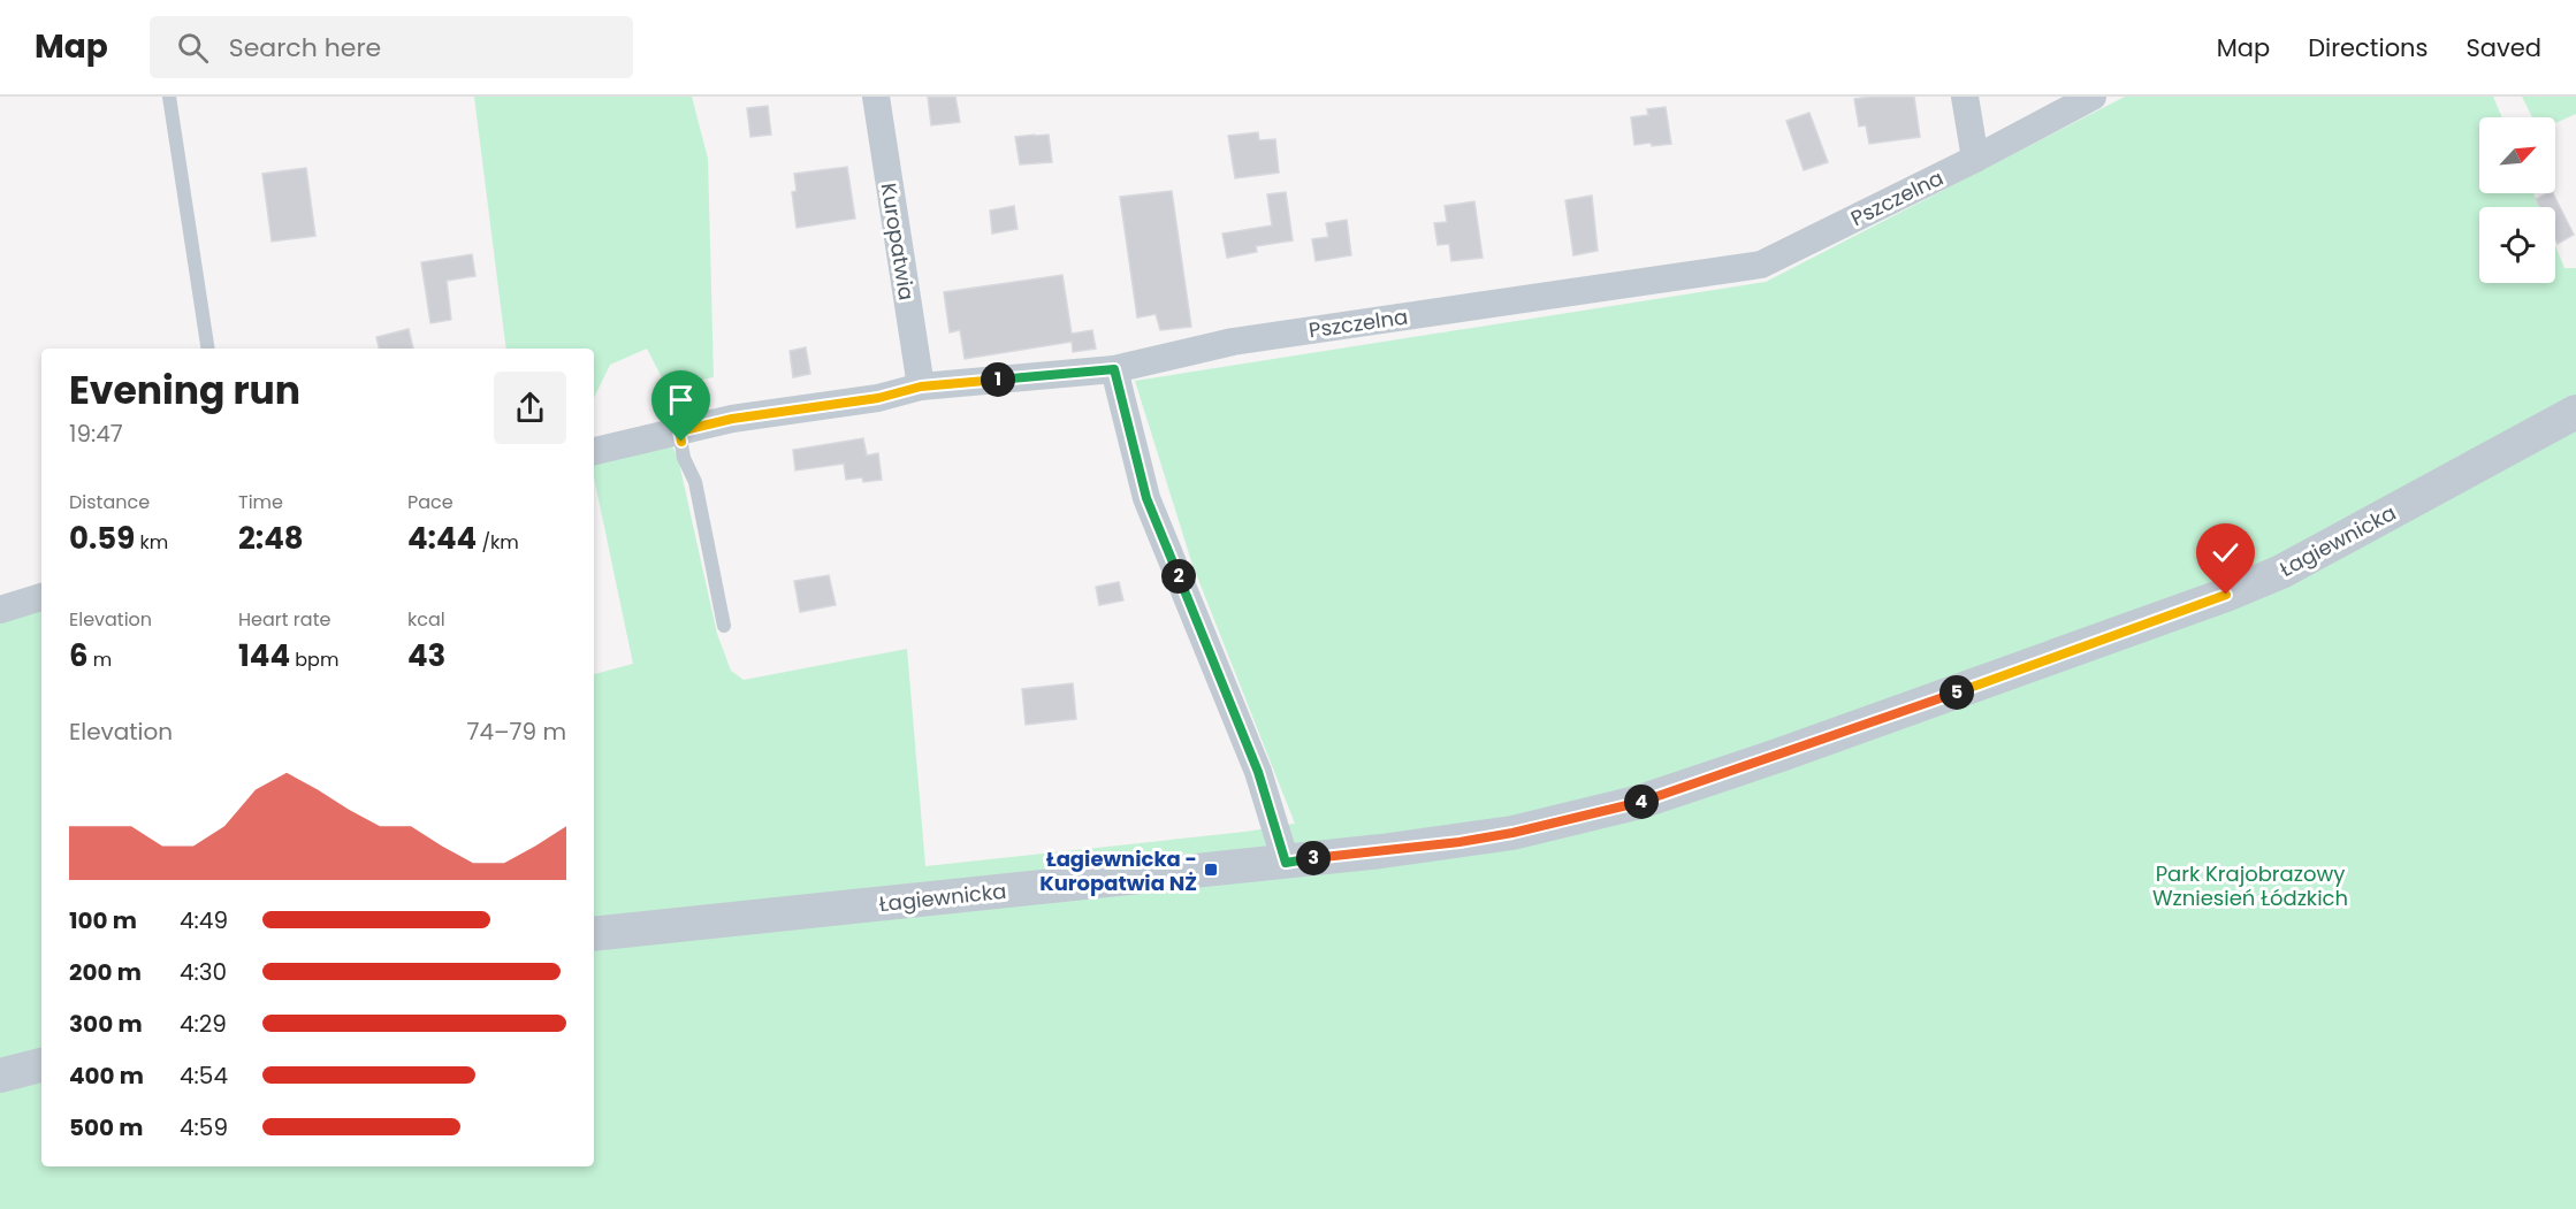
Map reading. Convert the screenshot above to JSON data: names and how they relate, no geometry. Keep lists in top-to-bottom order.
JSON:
{
  "streets": {
    "street": ["Pszczelna", "Kuropatwia", "Łagiewnicka"]
  },
  "crossings": [
    ["Pszczelna", "Kuropatwia"]
  ],
  "parks": ["Park Krajobrazowy Wzniesień Łódzkich"],
  "places": {
    "transit": ["Łagiewnicka - Kuropatwia NŻ"]
  },
  "north": "top right",
  "page": {
    "header": "Map",
    "search": "Search here",
    "nav": ["Map", "Directions", "Saved"],
    "heading": ["Evening run", "19:47"],
    "pins": [
      "1",
      "2",
      "5",
      "4",
      "3"
    ],
    "stats": [
      ["Distance", "0.59 km"],
      ["Time", "2:48"],
      ["Pace", "4:44 /km"],
      ["Elevation", "6 m"],
      ["Heart rate", "144 bpm"],
      ["kcal", "43"]
    ],
    "chart": ["Elevation", "74–79 m"],
    "list": [
      {
        "name": "100 m",
        "note": "4:49"
      },
      {
        "name": "200 m",
        "note": "4:30"
      },
      {
        "name": "300 m",
        "note": "4:29"
      },
      {
        "name": "400 m",
        "note": "4:54"
      },
      {
        "name": "500 m",
        "note": "4:59"
      }
    ]
  }
}
